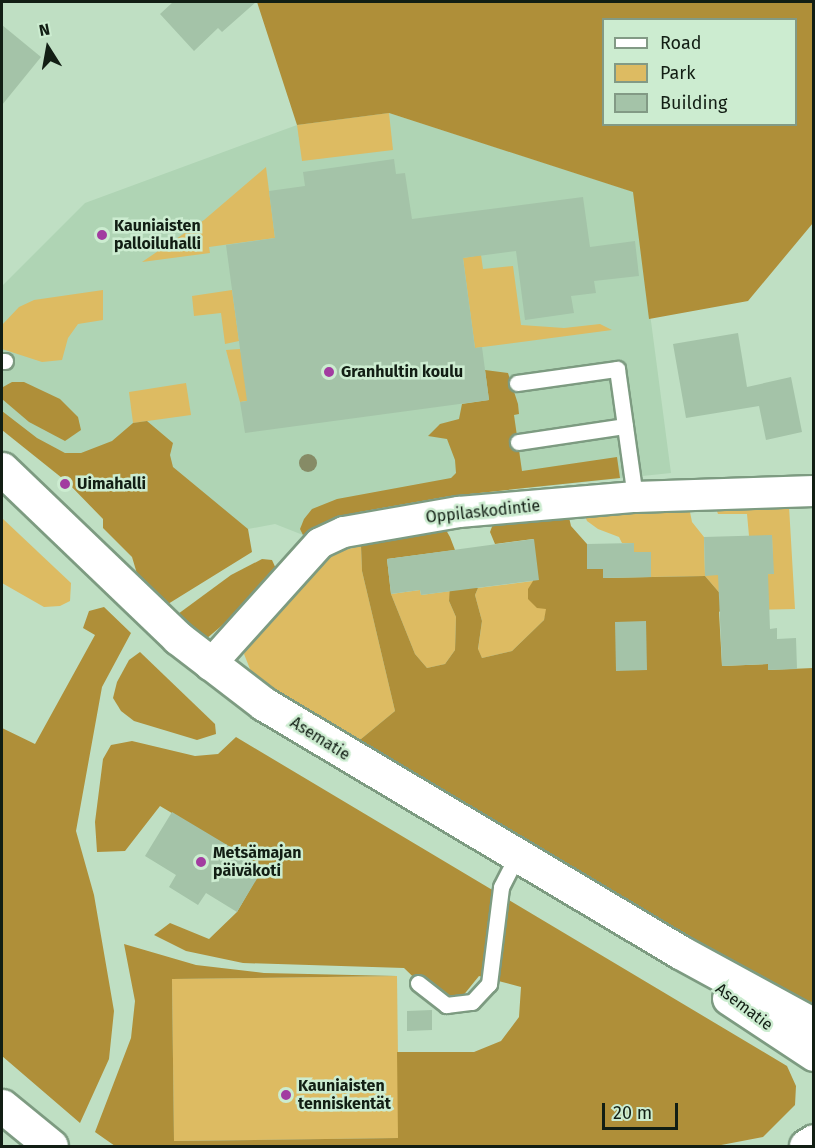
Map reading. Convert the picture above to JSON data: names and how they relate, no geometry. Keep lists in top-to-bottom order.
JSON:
{
  "streets": {
    "street": ["Oppilaskodintie", "Asematie"]
  },
  "crossings": [
    ["Oppilaskodintie", "Asematie"]
  ],
  "places": [
    "Kauniaisten palloiluhalli",
    "Granhultin koulu",
    "Uimahalli",
    "Metsämajan päiväkoti",
    "Kauniaisten tenniskentät"
  ],
  "legend": ["Road", "Park", "Building"],
  "scale_bar": "20 m",
  "north": "top"
}
